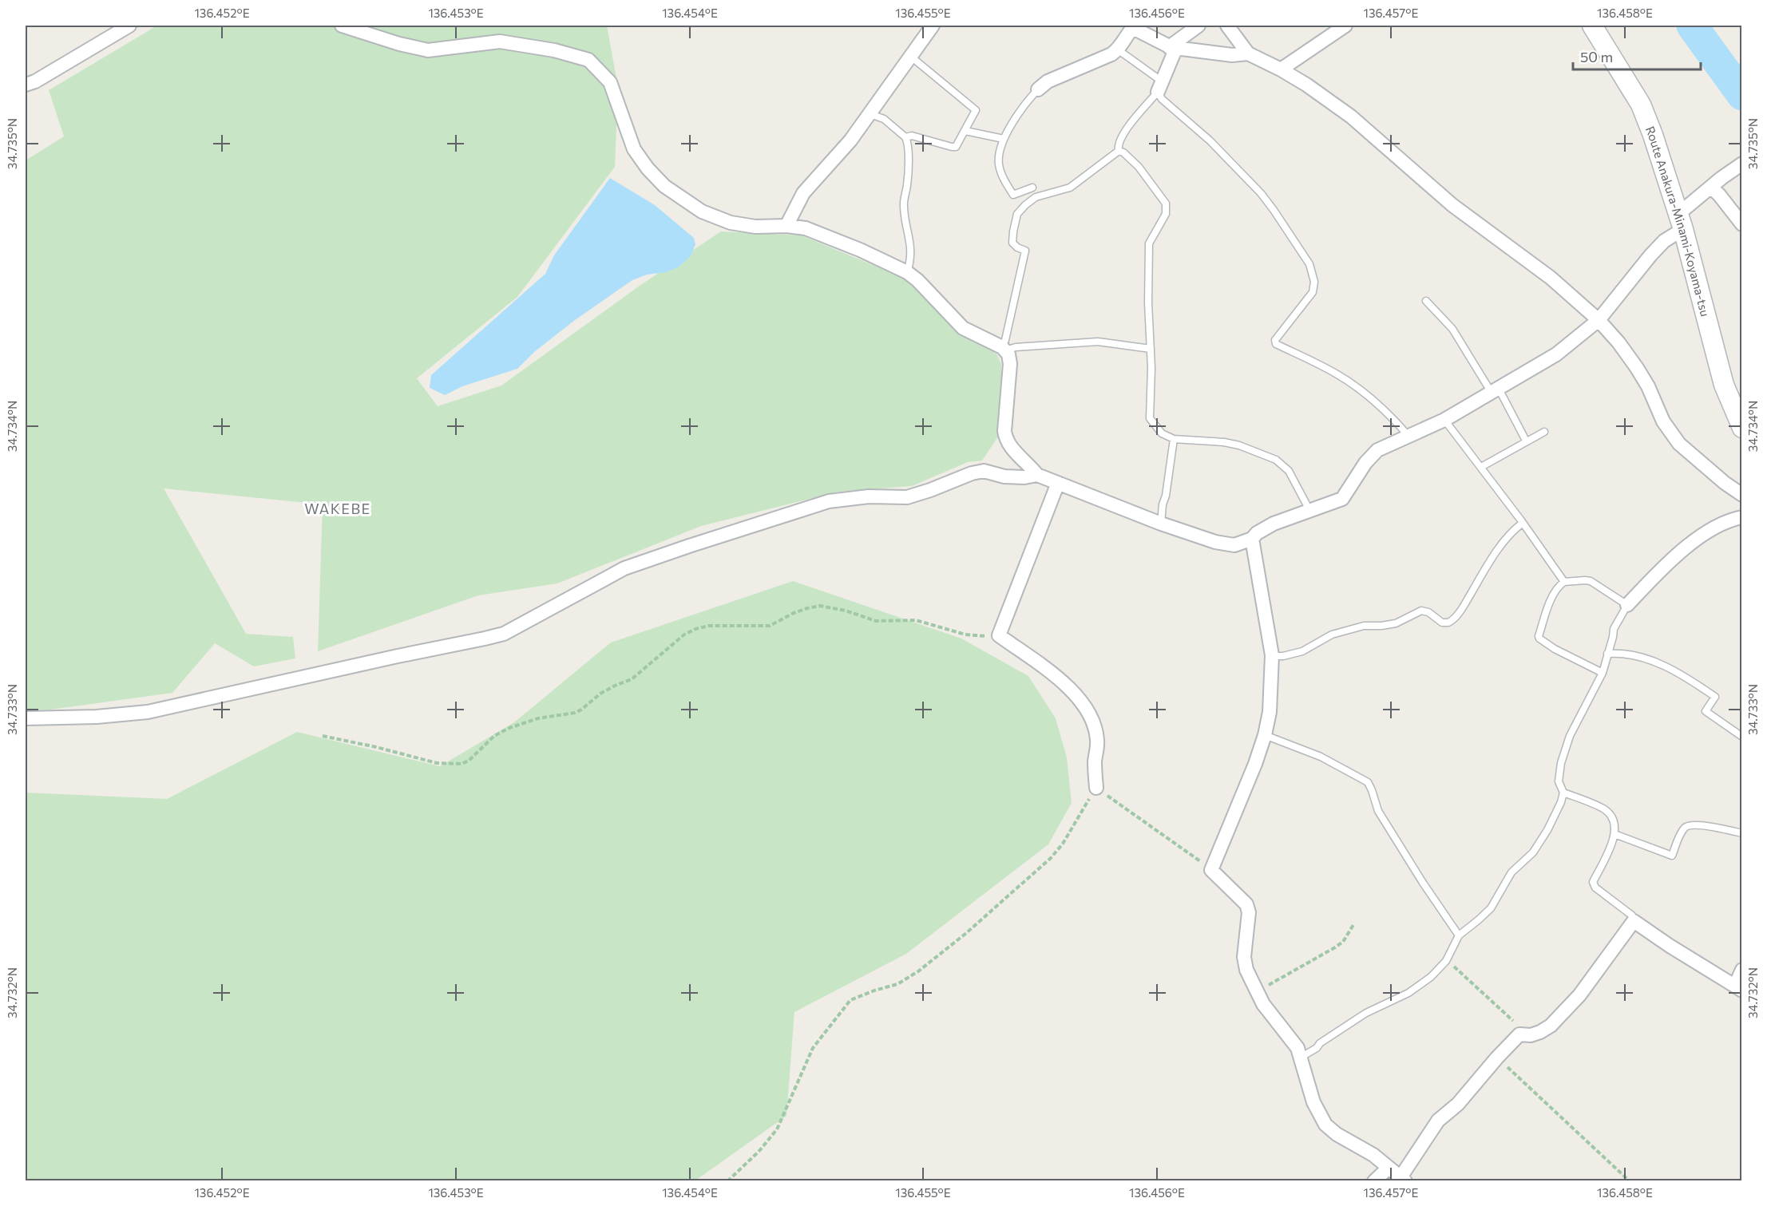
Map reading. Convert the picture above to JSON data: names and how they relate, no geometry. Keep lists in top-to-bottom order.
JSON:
{
  "streets": {
    "main road": ["Route Anakura-Minami-Koyama-tsu"]
  },
  "districts": ["WAKEBE"],
  "scale_bar": "50 m",
  "coordinates": [
    "136.452°E",
    "136.453°E",
    "136.454°E",
    "136.455°E",
    "136.456°E",
    "136.457°E",
    "136.458°E",
    "34.735°N",
    "34.734°N",
    "34.733°N",
    "34.732°N"
  ]
}
